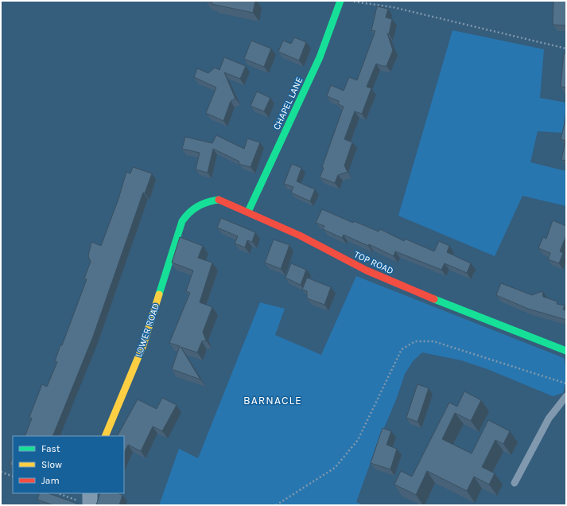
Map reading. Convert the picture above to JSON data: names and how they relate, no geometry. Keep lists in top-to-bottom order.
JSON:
{
  "streets": {
    "street": ["CHAPEL LANE", "TOP ROAD", "LOWER ROAD"]
  },
  "crossings": [
    ["CHAPEL LANE", "TOP ROAD"],
    ["TOP ROAD", "LOWER ROAD"]
  ],
  "districts": ["BARNACLE"],
  "legend": ["Fast", "Slow", "Jam"]
}
